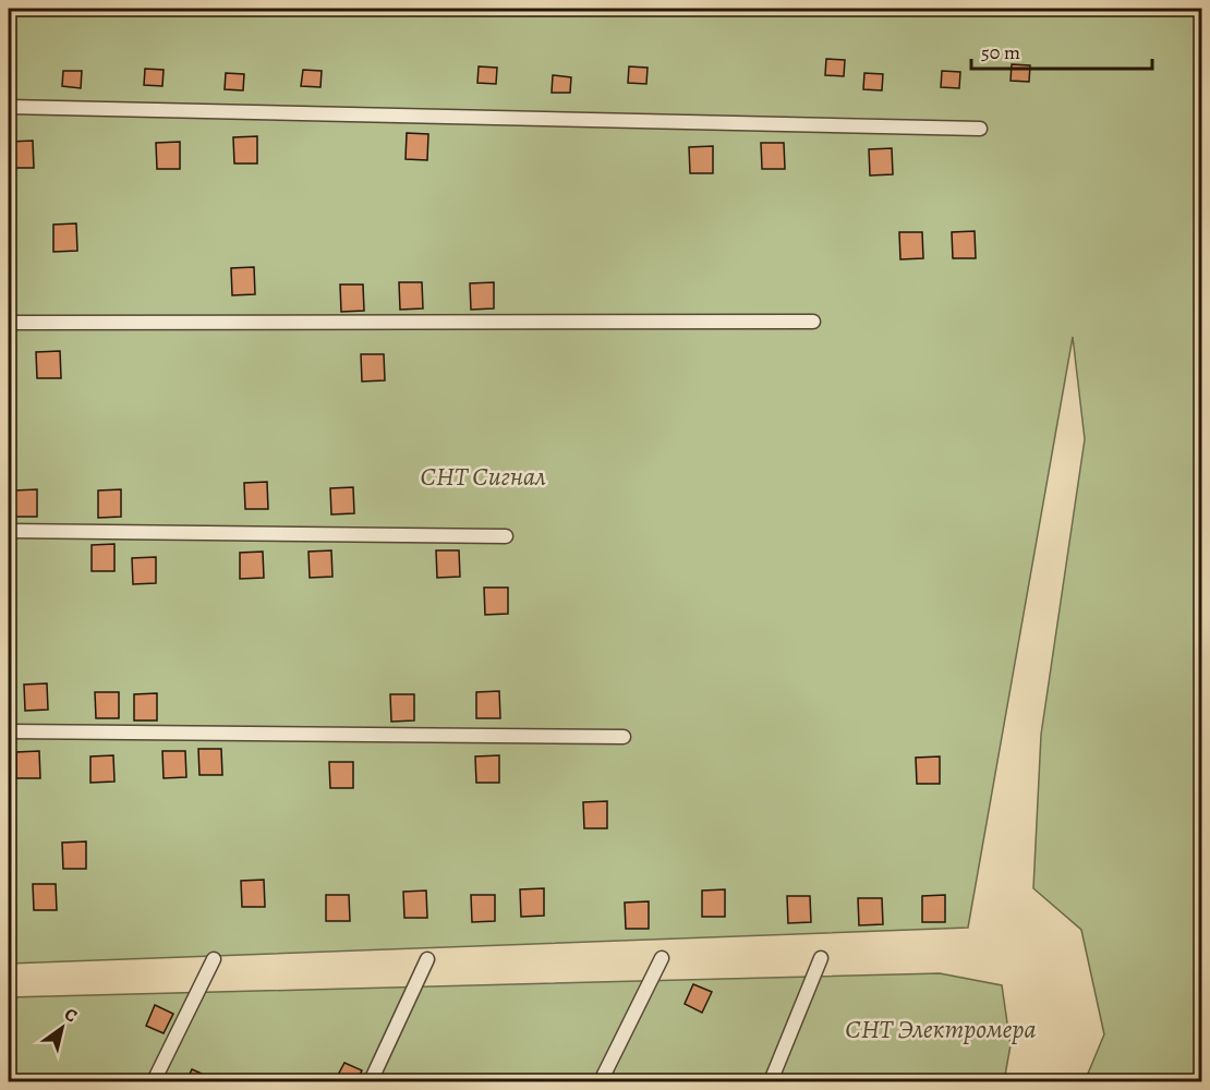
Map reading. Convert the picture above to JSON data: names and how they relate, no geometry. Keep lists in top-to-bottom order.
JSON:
{
  "parks": ["СНТ Сигнал", "СНТ Электромера"],
  "scale_bar": "50 m",
  "north": "top right"
}
